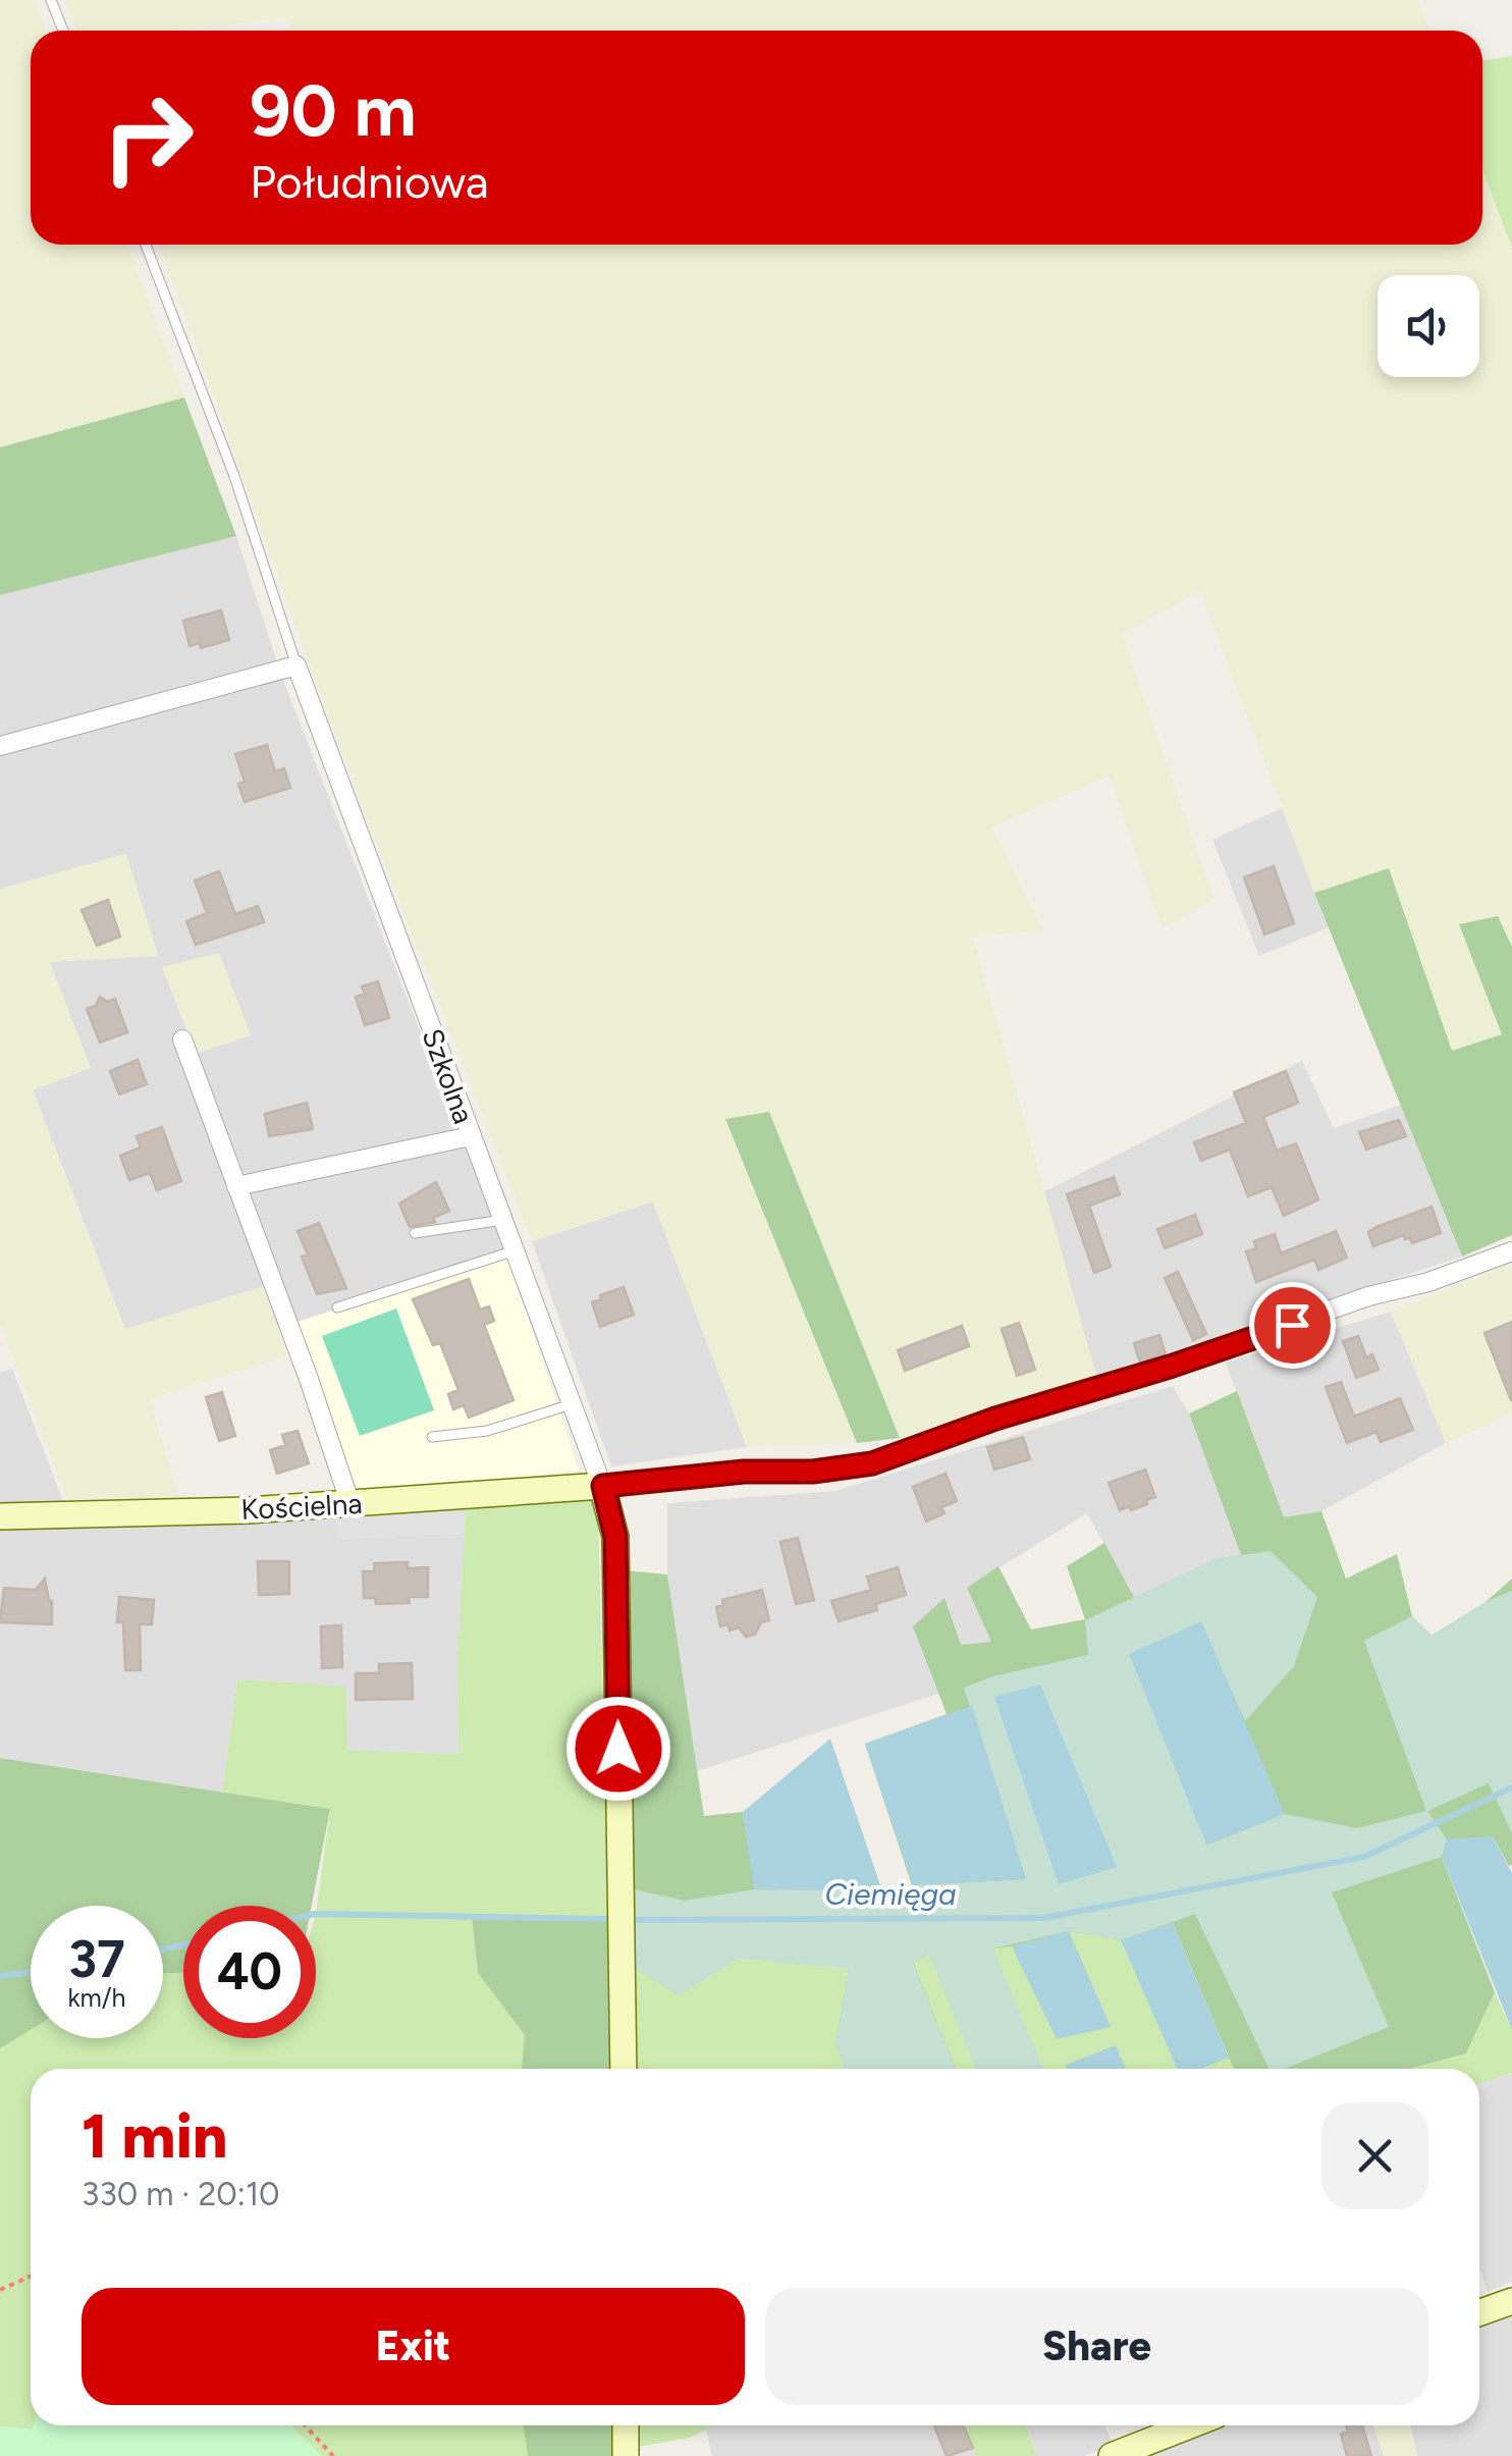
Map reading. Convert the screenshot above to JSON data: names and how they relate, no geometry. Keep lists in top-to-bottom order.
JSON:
{
  "streets": {
    "street": ["Szkolna", "Kościelna"]
  },
  "crossings": [
    ["Szkolna", "Kościelna"]
  ],
  "water": ["Ciemięga"],
  "page": {
    "turn": ["90 m", "Południowa"],
    "speed": "37 km/h",
    "limit": "40",
    "heading": ["1 min", "330 m · 20:10"],
    "buttons": ["Exit", "Share"]
  }
}
